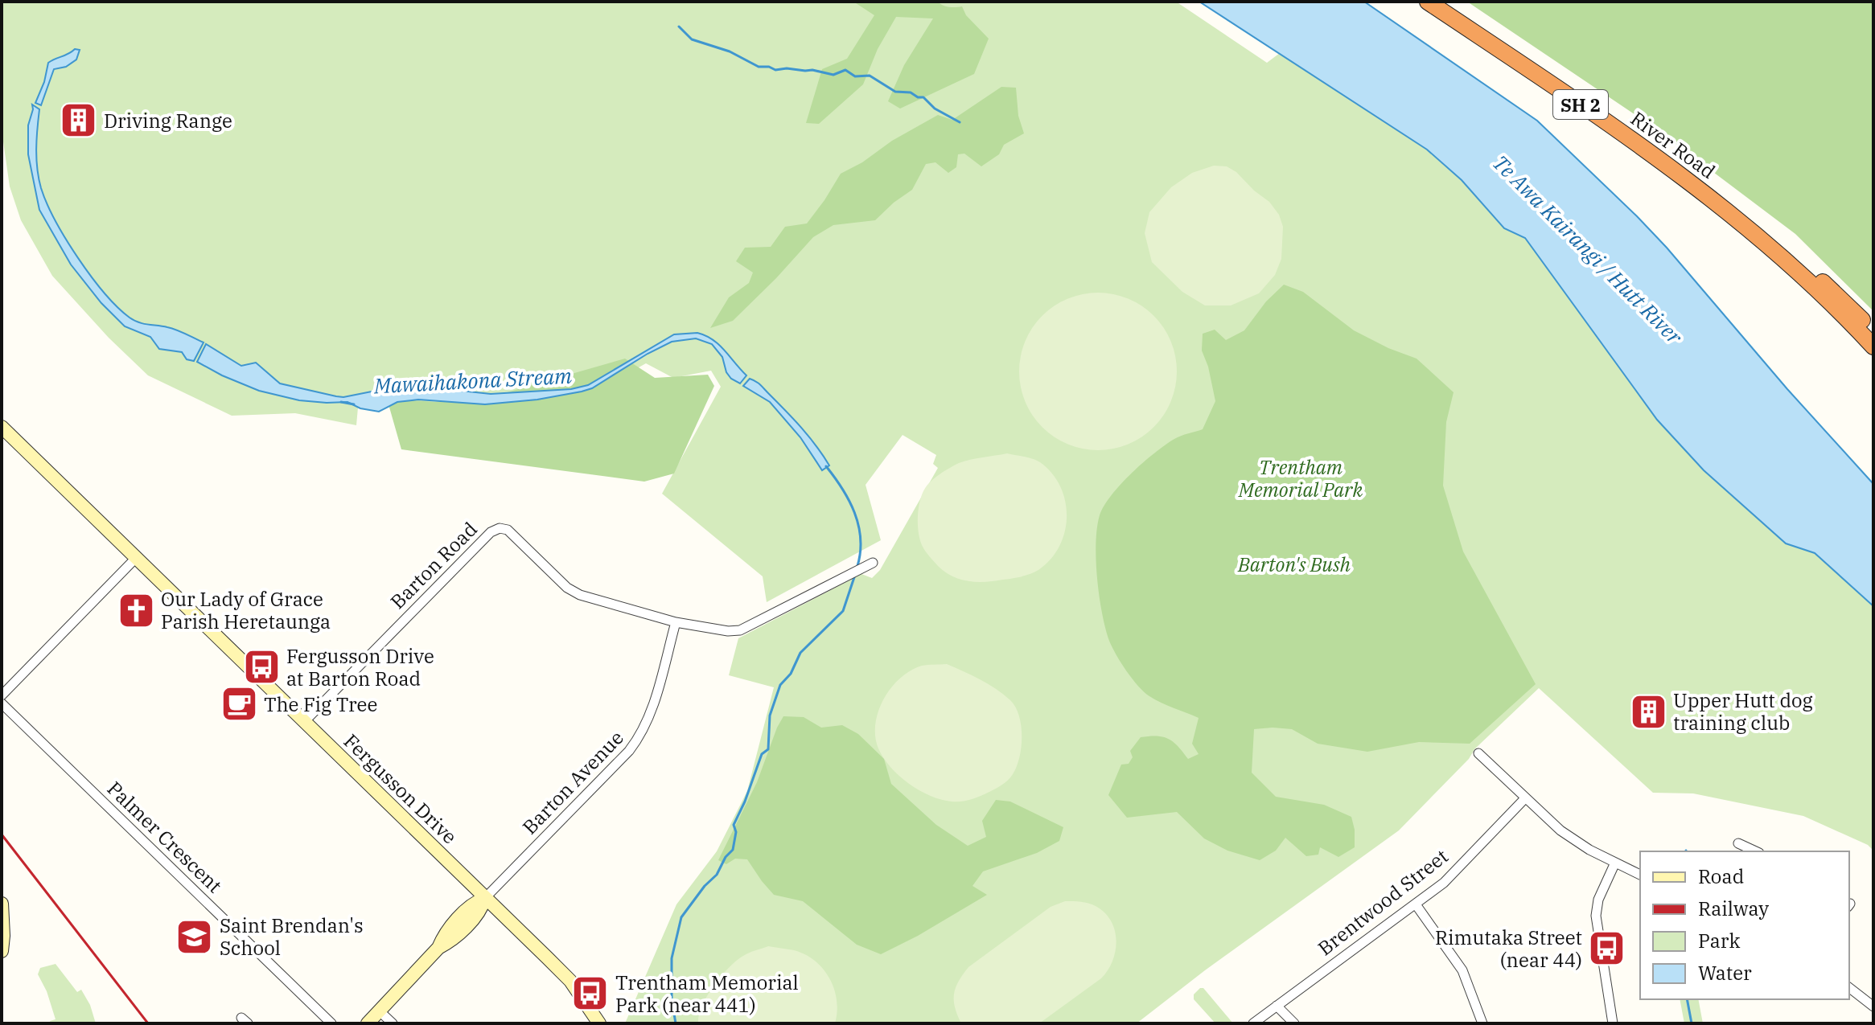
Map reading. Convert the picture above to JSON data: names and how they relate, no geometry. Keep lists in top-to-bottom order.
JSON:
{
  "streets": {
    "highway": ["SH 2", "River Road"],
    "main road": ["Fergusson Drive"],
    "street": [
      "Barton Road",
      "Barton Avenue",
      "Palmer Crescent",
      "Brentwood Street"
    ]
  },
  "crossings": [
    ["Barton Road", "Barton Avenue"],
    ["Barton Road", "Fergusson Drive"],
    ["Barton Avenue", "Fergusson Drive"]
  ],
  "water": ["Te Awa Kairangi / Hutt River", "Mawaihakona Stream"],
  "parks": ["Trentham Memorial Park", "Barton's Bush"],
  "places": {
    "building": ["Driving Range", "Upper Hutt dog training club"],
    "church": ["Our Lady of Grace Parish Heretaunga"],
    "bus stop": ["Fergusson Drive at Barton Road", "Rimutaka Street (near 44)", "Trentham Memorial Park (near 441)"],
    "cafe": ["The Fig Tree"],
    "school or university": ["Saint Brendan's School"]
  },
  "legend": [
    "Road",
    "Railway",
    "Park",
    "Water"
  ]
}
